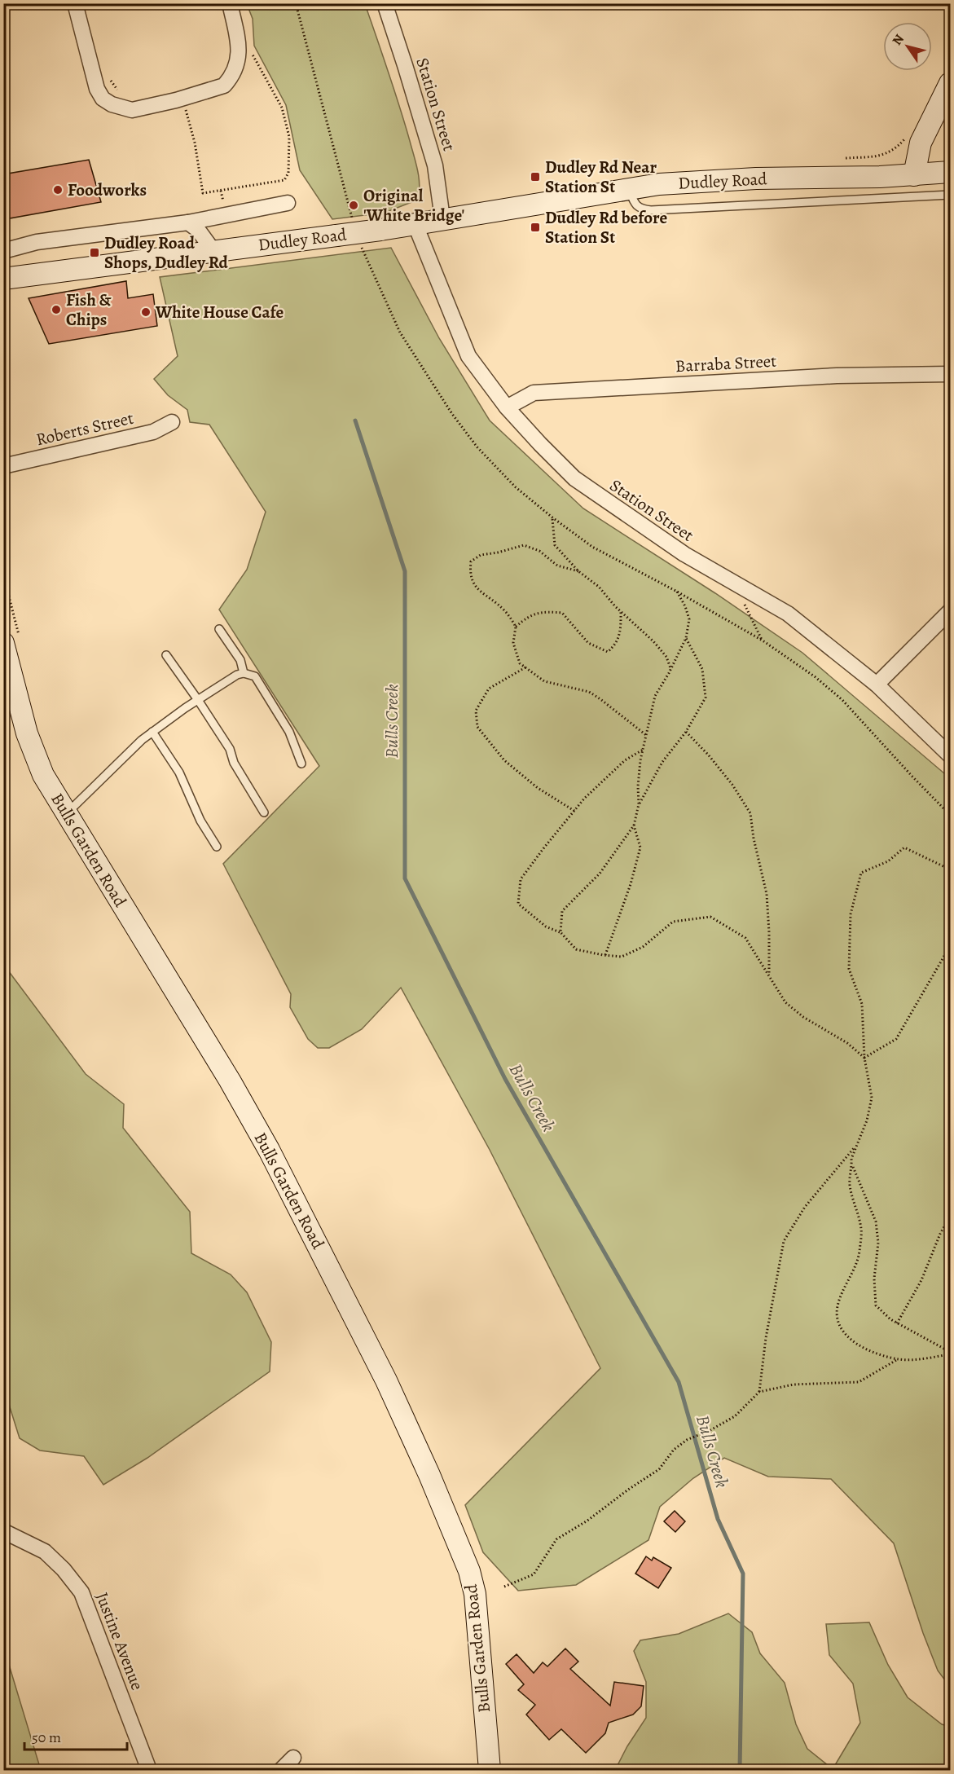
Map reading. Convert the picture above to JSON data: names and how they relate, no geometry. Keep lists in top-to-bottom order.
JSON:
{
  "streets": {
    "main road": ["Dudley Road", "Bulls Garden Road"],
    "street": [
      "Station Street",
      "Barraba Street",
      "Roberts Street",
      "Justine Avenue"
    ]
  },
  "crossings": [
    ["Station Street", "Dudley Road"],
    ["Station Street", "Barraba Street"]
  ],
  "water": ["Bulls Creek"],
  "places": {
    "transit": ["Dudley Rd Near Station St", "Dudley Rd before Station St", "Dudley Road Shops, Dudley Rd"],
    "other": [
      "Foodworks",
      "Original 'White Bridge'",
      "Fish & Chips",
      "White House Cafe"
    ]
  },
  "scale_bar": "50 m",
  "north": "top left"
}
